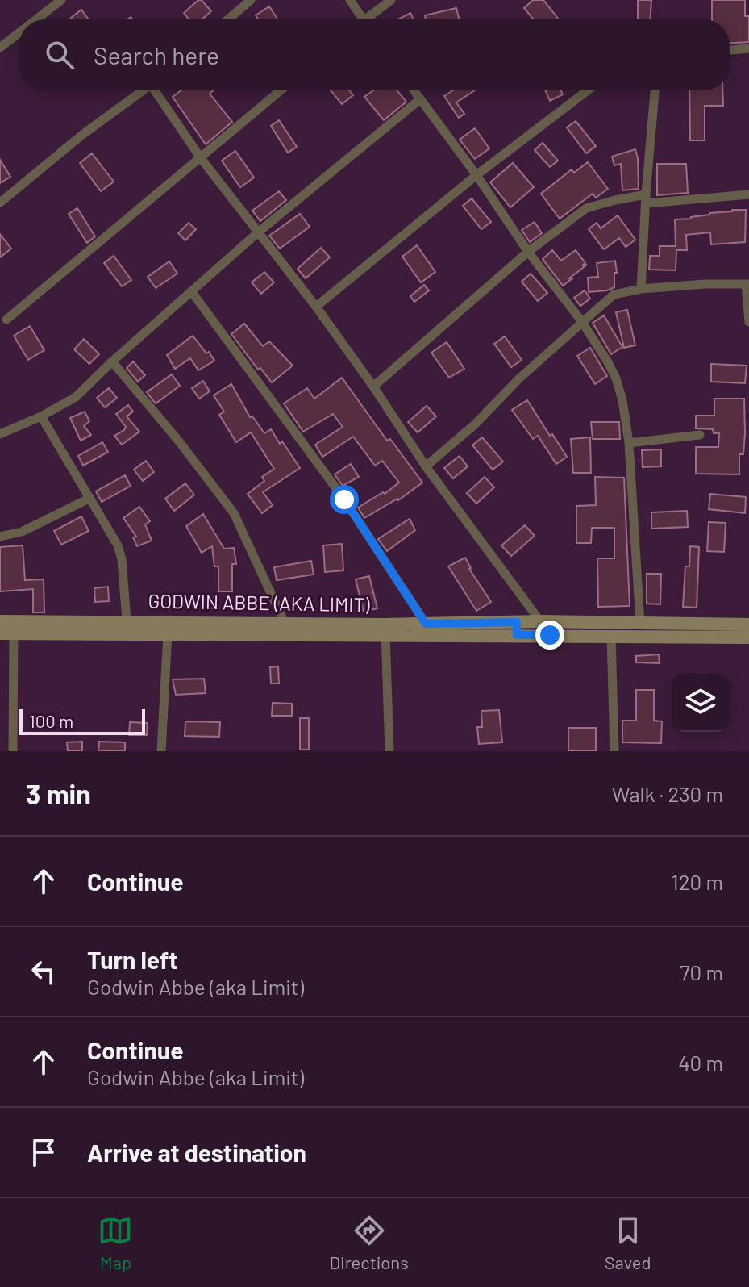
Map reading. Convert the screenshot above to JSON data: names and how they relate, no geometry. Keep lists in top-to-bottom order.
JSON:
{
  "streets": {
    "street": ["GODWIN ABBE (AKA LIMIT)"]
  },
  "scale_bar": "100 m",
  "page": {
    "search": "Search here",
    "scale": "100 m",
    "heading": ["3 min", "Walk · 230 m"],
    "list": [
      ["Continue", "120 m"],
      ["Turn left", "Godwin Abbe (aka Limit)", "70 m"],
      ["Continue", "Godwin Abbe (aka Limit)", "40 m"],
      "Arrive at destination"
    ],
    "nav": ["Map", "Directions", "Saved"]
  }
}
